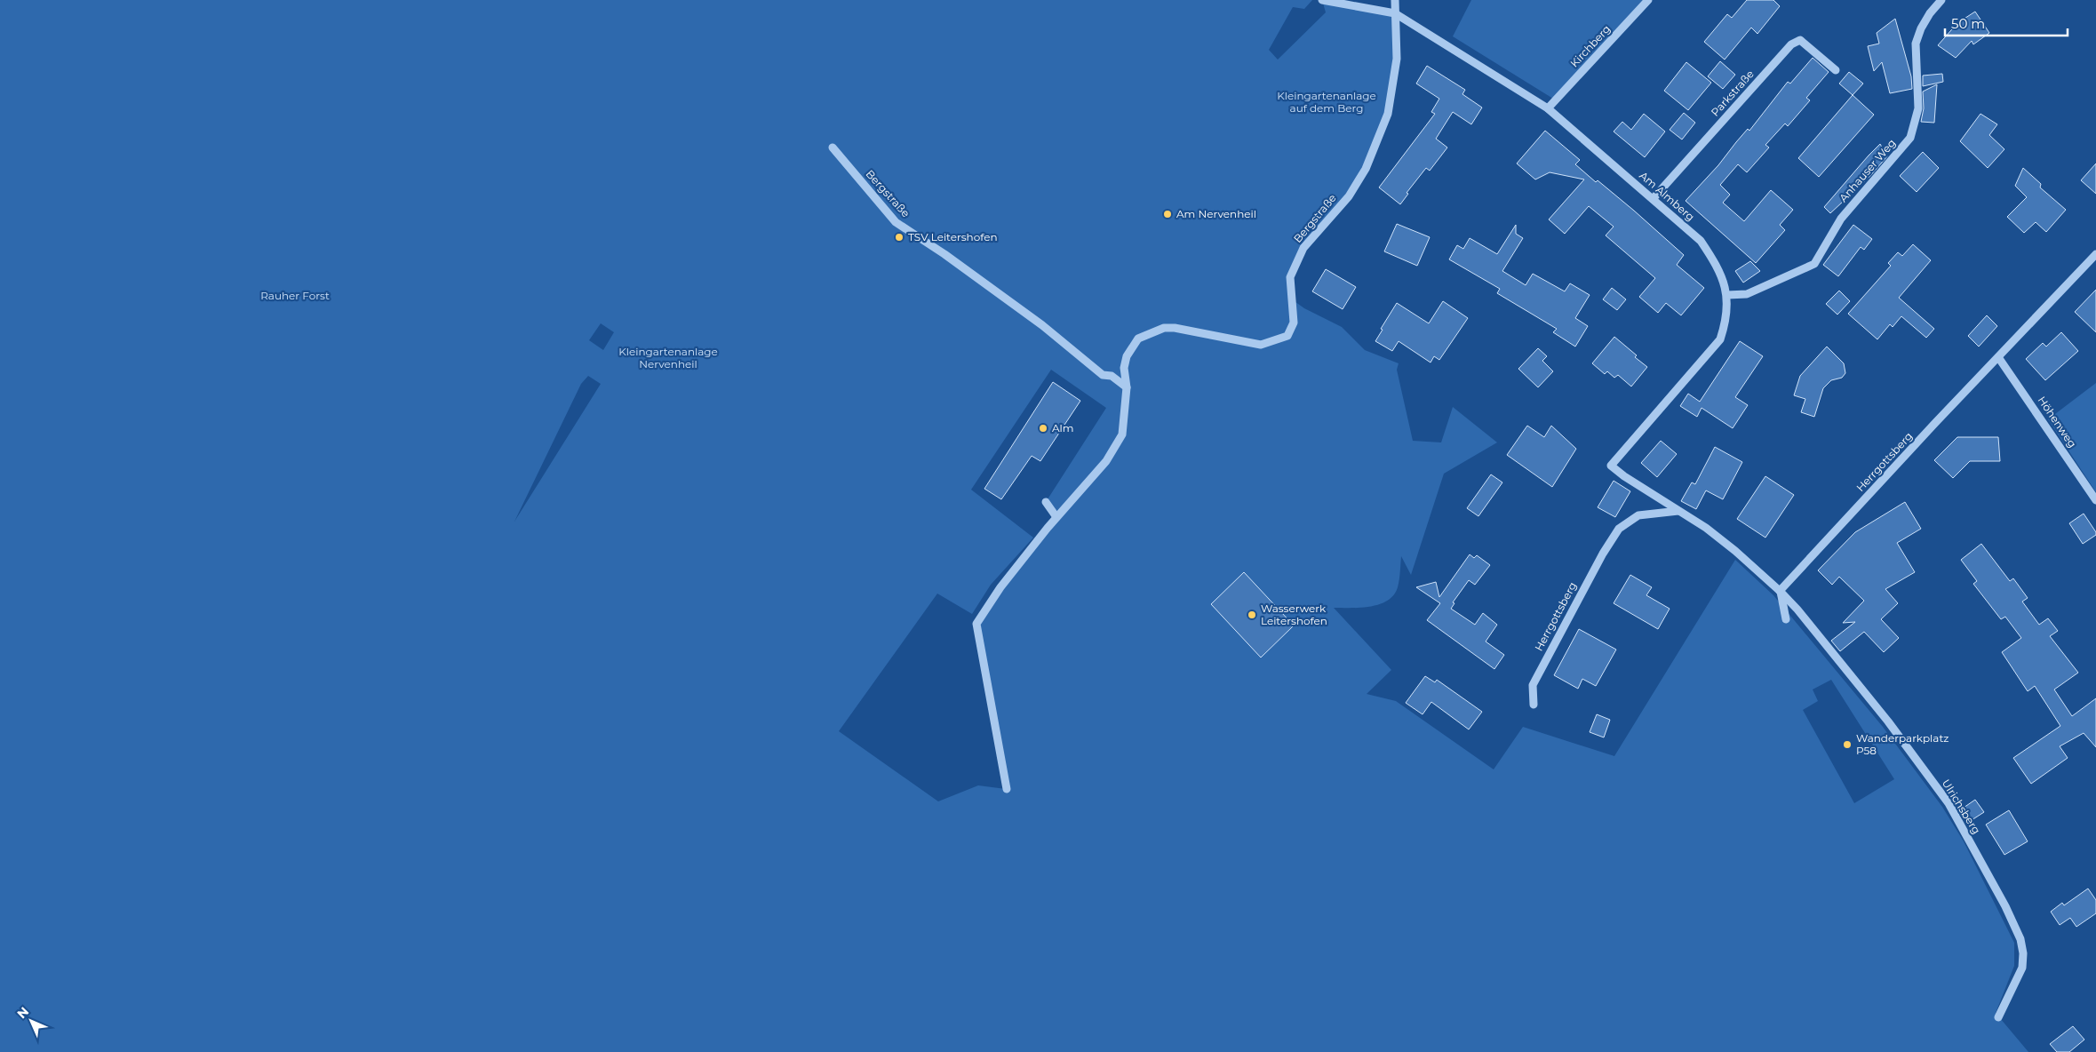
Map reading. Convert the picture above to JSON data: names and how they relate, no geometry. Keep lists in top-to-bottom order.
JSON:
{
  "streets": {
    "street": [
      "Kirchberg",
      "Parkstraße",
      "Anhauser Weg",
      "Bergstraße",
      "Am Almberg",
      "Höhenweg",
      "Herrgottsberg",
      "Ulrichsberg"
    ]
  },
  "crossings": [
    ["Kirchberg", "Am Almberg"],
    ["Parkstraße", "Am Almberg"],
    ["Anhauser Weg", "Am Almberg"],
    ["Bergstraße", "Am Almberg"],
    ["Am Almberg", "Herrgottsberg"],
    ["Höhenweg", "Herrgottsberg"],
    ["Herrgottsberg", "Ulrichsberg"]
  ],
  "parks": ["Kleingartenanlage auf dem Berg", "Rauher Forst", "Kleingartenanlage Nervenheil"],
  "places": [
    "Am Nervenheil",
    "TSV Leitershofen",
    "Alm",
    "Wasserwerk Leitershofen",
    "Wanderparkplatz P58"
  ],
  "scale_bar": "50 m",
  "north": "top left"
}
